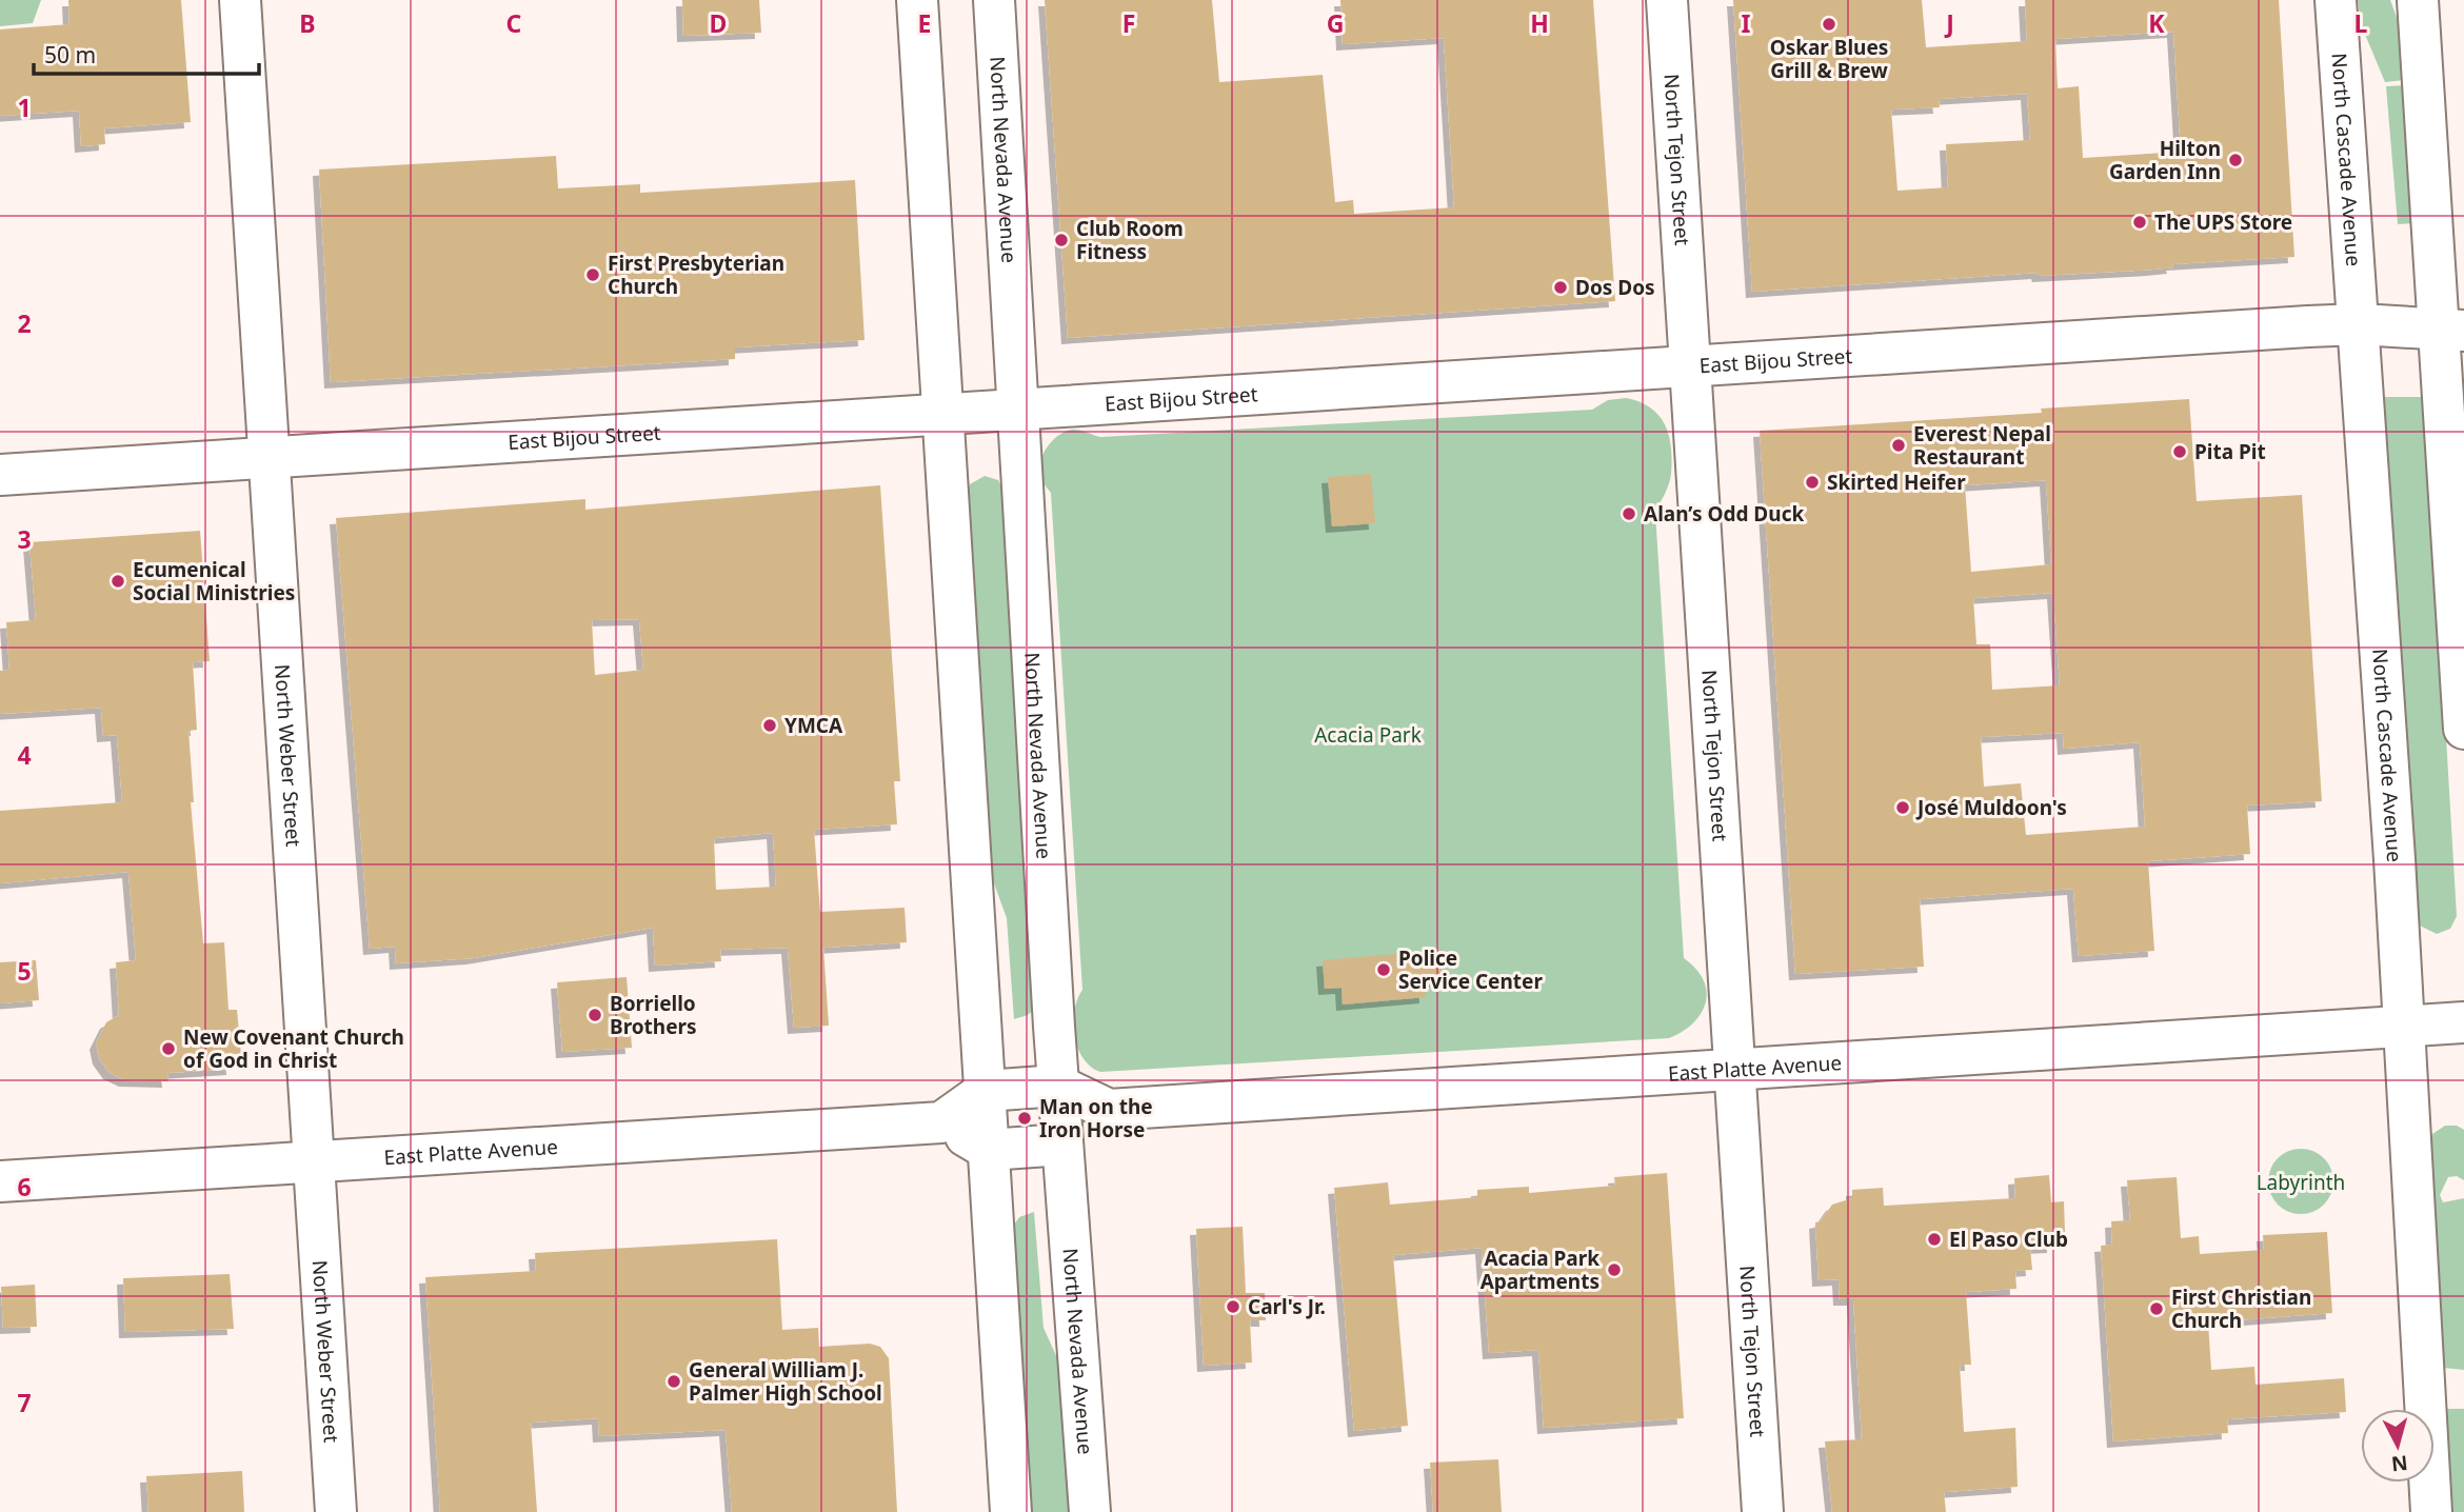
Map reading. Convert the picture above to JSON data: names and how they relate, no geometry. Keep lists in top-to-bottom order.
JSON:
{
  "streets": {
    "main road": [
      "North Nevada Avenue",
      "North Tejon Street",
      "North Cascade Avenue",
      "East Bijou Street",
      "North Weber Street",
      "East Platte Avenue"
    ]
  },
  "crossings": [
    ["North Nevada Avenue", "East Bijou Street"],
    ["North Nevada Avenue", "East Platte Avenue"],
    ["North Tejon Street", "East Bijou Street"],
    ["North Tejon Street", "East Platte Avenue"],
    ["North Cascade Avenue", "East Bijou Street"],
    ["North Cascade Avenue", "East Platte Avenue"],
    ["East Bijou Street", "North Weber Street"],
    ["North Weber Street", "East Platte Avenue"]
  ],
  "parks": ["Acacia Park", "Labyrinth"],
  "places": [
    "Oskar Blues Grill & Brew",
    "Hilton Garden Inn",
    "The UPS Store",
    "Club Room Fitness",
    "First Presbyterian Church",
    "Dos Dos",
    "Everest Nepal Restaurant",
    "Pita Pit",
    "Skirted Heifer",
    "Alan’s Odd Duck",
    "Ecumenical Social Ministries",
    "YMCA",
    "José Muldoon's",
    "Police Service Center",
    "Borriello Brothers",
    "New Covenant Church of God in Christ",
    "Man on the Iron Horse",
    "El Paso Club",
    "Acacia Park Apartments",
    "Carl's Jr.",
    "First Christian Church",
    "General William J. Palmer High School"
  ],
  "scale_bar": "50 m",
  "north": "bottom",
  "grid": {
    "columns": [
      "B",
      "C",
      "D",
      "E",
      "F",
      "G",
      "H",
      "I",
      "J",
      "K",
      "L"
    ],
    "rows": [
      "1",
      "2",
      "3",
      "4",
      "5",
      "6",
      "7"
    ]
  }
}
